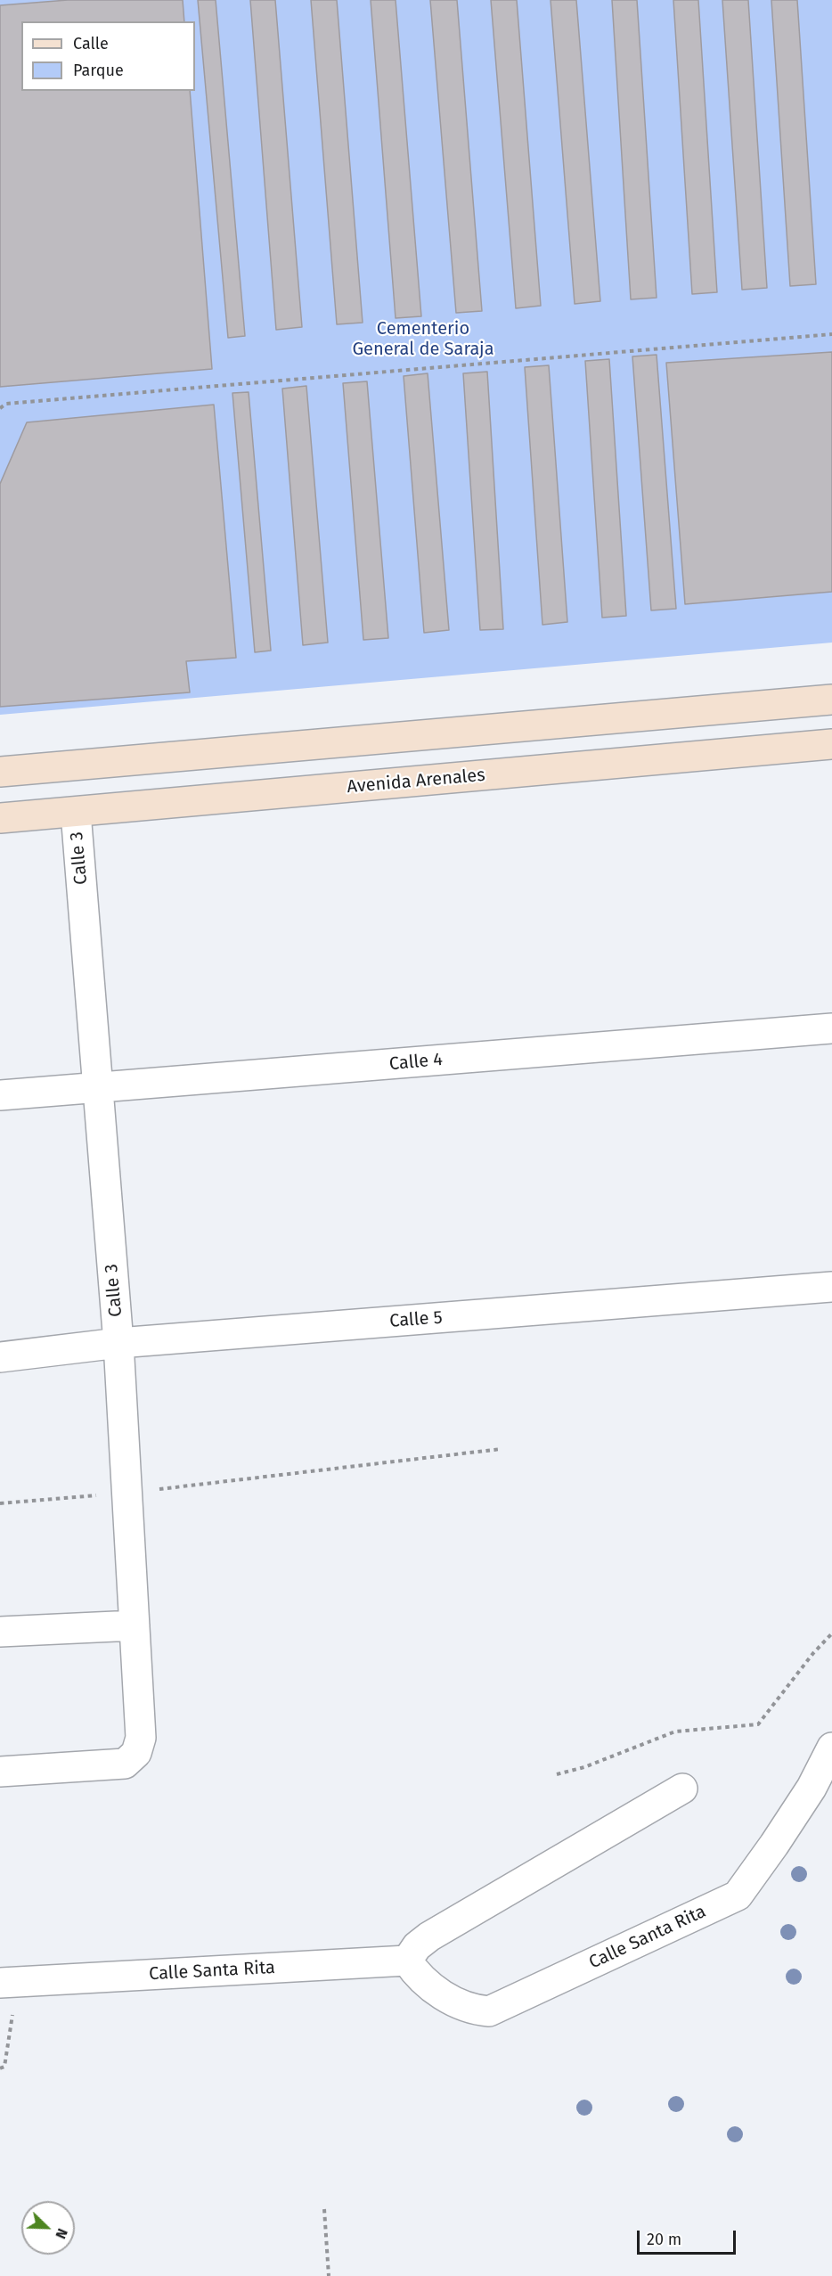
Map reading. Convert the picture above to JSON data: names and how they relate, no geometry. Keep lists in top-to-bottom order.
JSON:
{
  "streets": {
    "street": [
      "Avenida Arenales",
      "Calle 3",
      "Calle 4",
      "Calle 5",
      "Calle Santa Rita"
    ]
  },
  "crossings": [
    ["Avenida Arenales", "Calle 3"],
    ["Calle 3", "Calle 4"],
    ["Calle 3", "Calle 5"]
  ],
  "parks": ["Cementerio General de Saraja"],
  "legend": ["Calle", "Parque"],
  "scale_bar": "20 m",
  "north": "bottom right"
}
